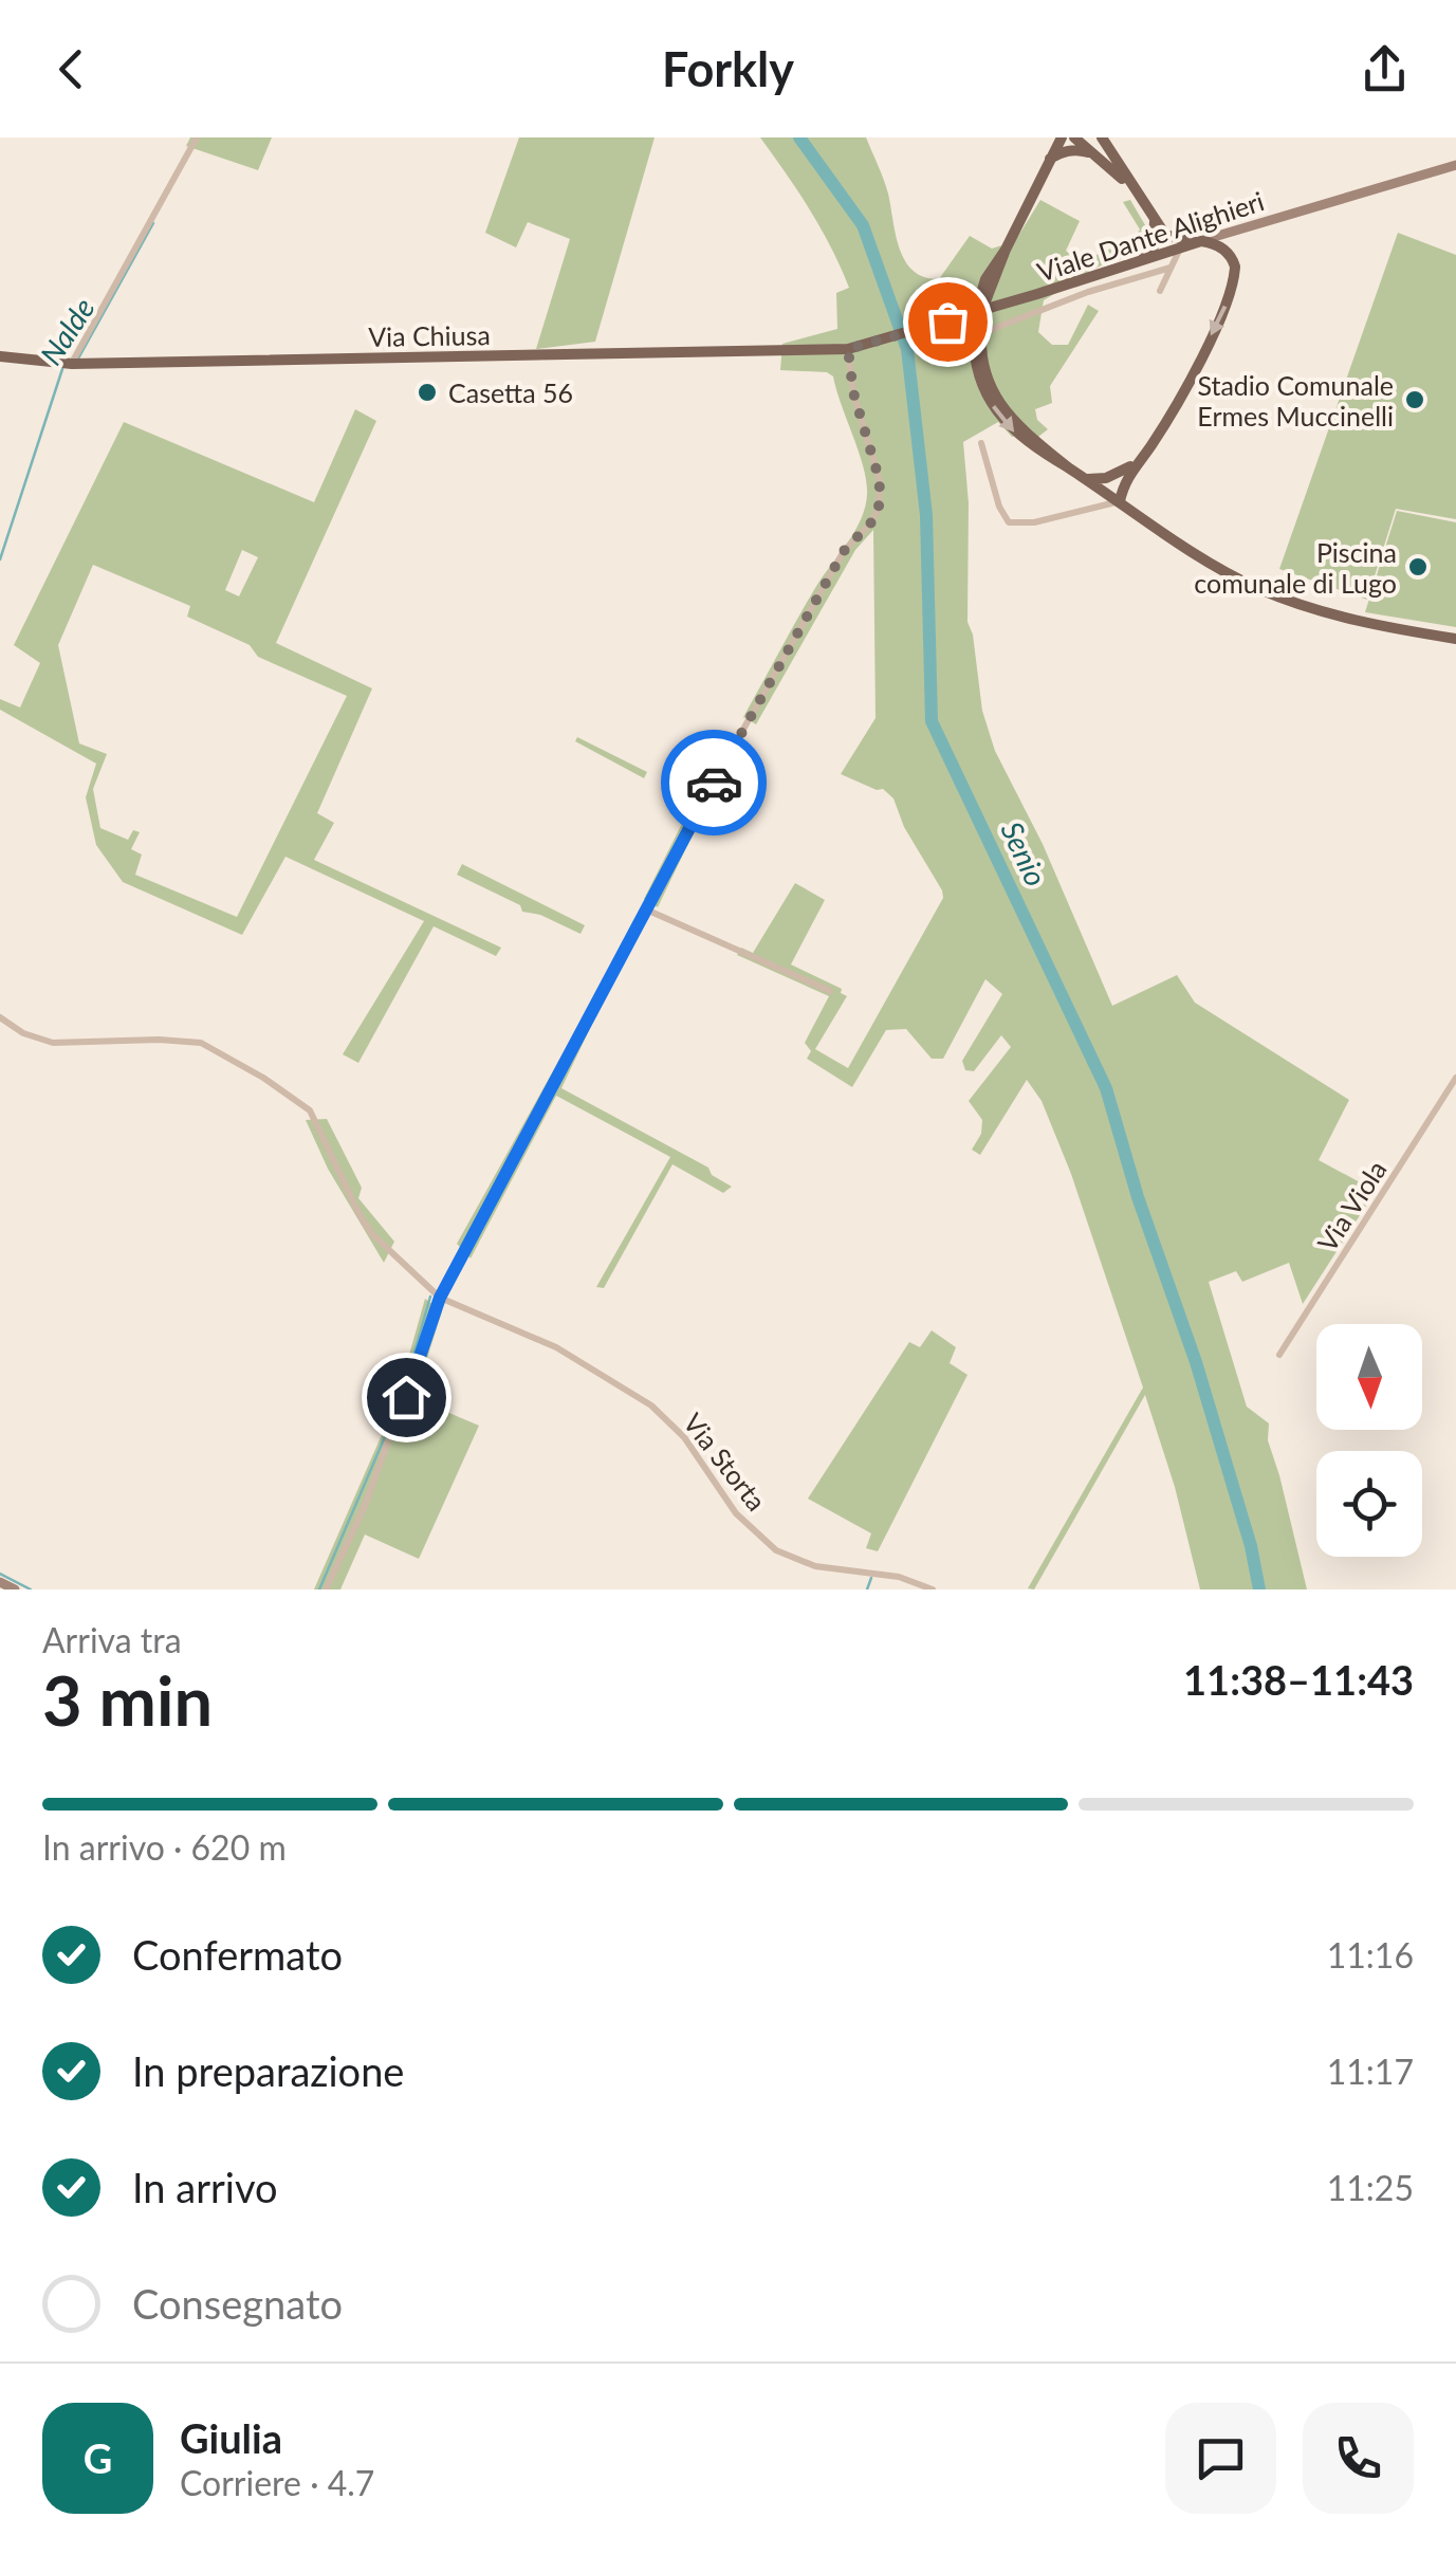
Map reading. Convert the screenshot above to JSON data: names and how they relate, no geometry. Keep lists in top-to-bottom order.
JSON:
{
  "streets": {
    "main road": ["Viale Dante Alighieri", "Via Chiusa"],
    "street": ["Via Viola", "Via Storta"]
  },
  "crossings": [
    ["Viale Dante Alighieri", "Via Chiusa"]
  ],
  "water": ["Nalde", "Senio"],
  "places": ["Casetta 56", "Stadio Comunale Ermes Muccinelli", "Piscina comunale di Lugo"],
  "north": "bottom",
  "page": {
    "header": "Forkly",
    "heading": ["3 min", "Arriva tra", "11:38–11:43"],
    "panel": ["Giulia", "Corriere · 4.7"],
    "bar": "In arrivo · 620 m",
    "list": [
      ["Confermato", "11:16"],
      ["In preparazione", "11:17"],
      ["In arrivo", "11:25"],
      "Consegnato"
    ],
    "round": "G"
  }
}
